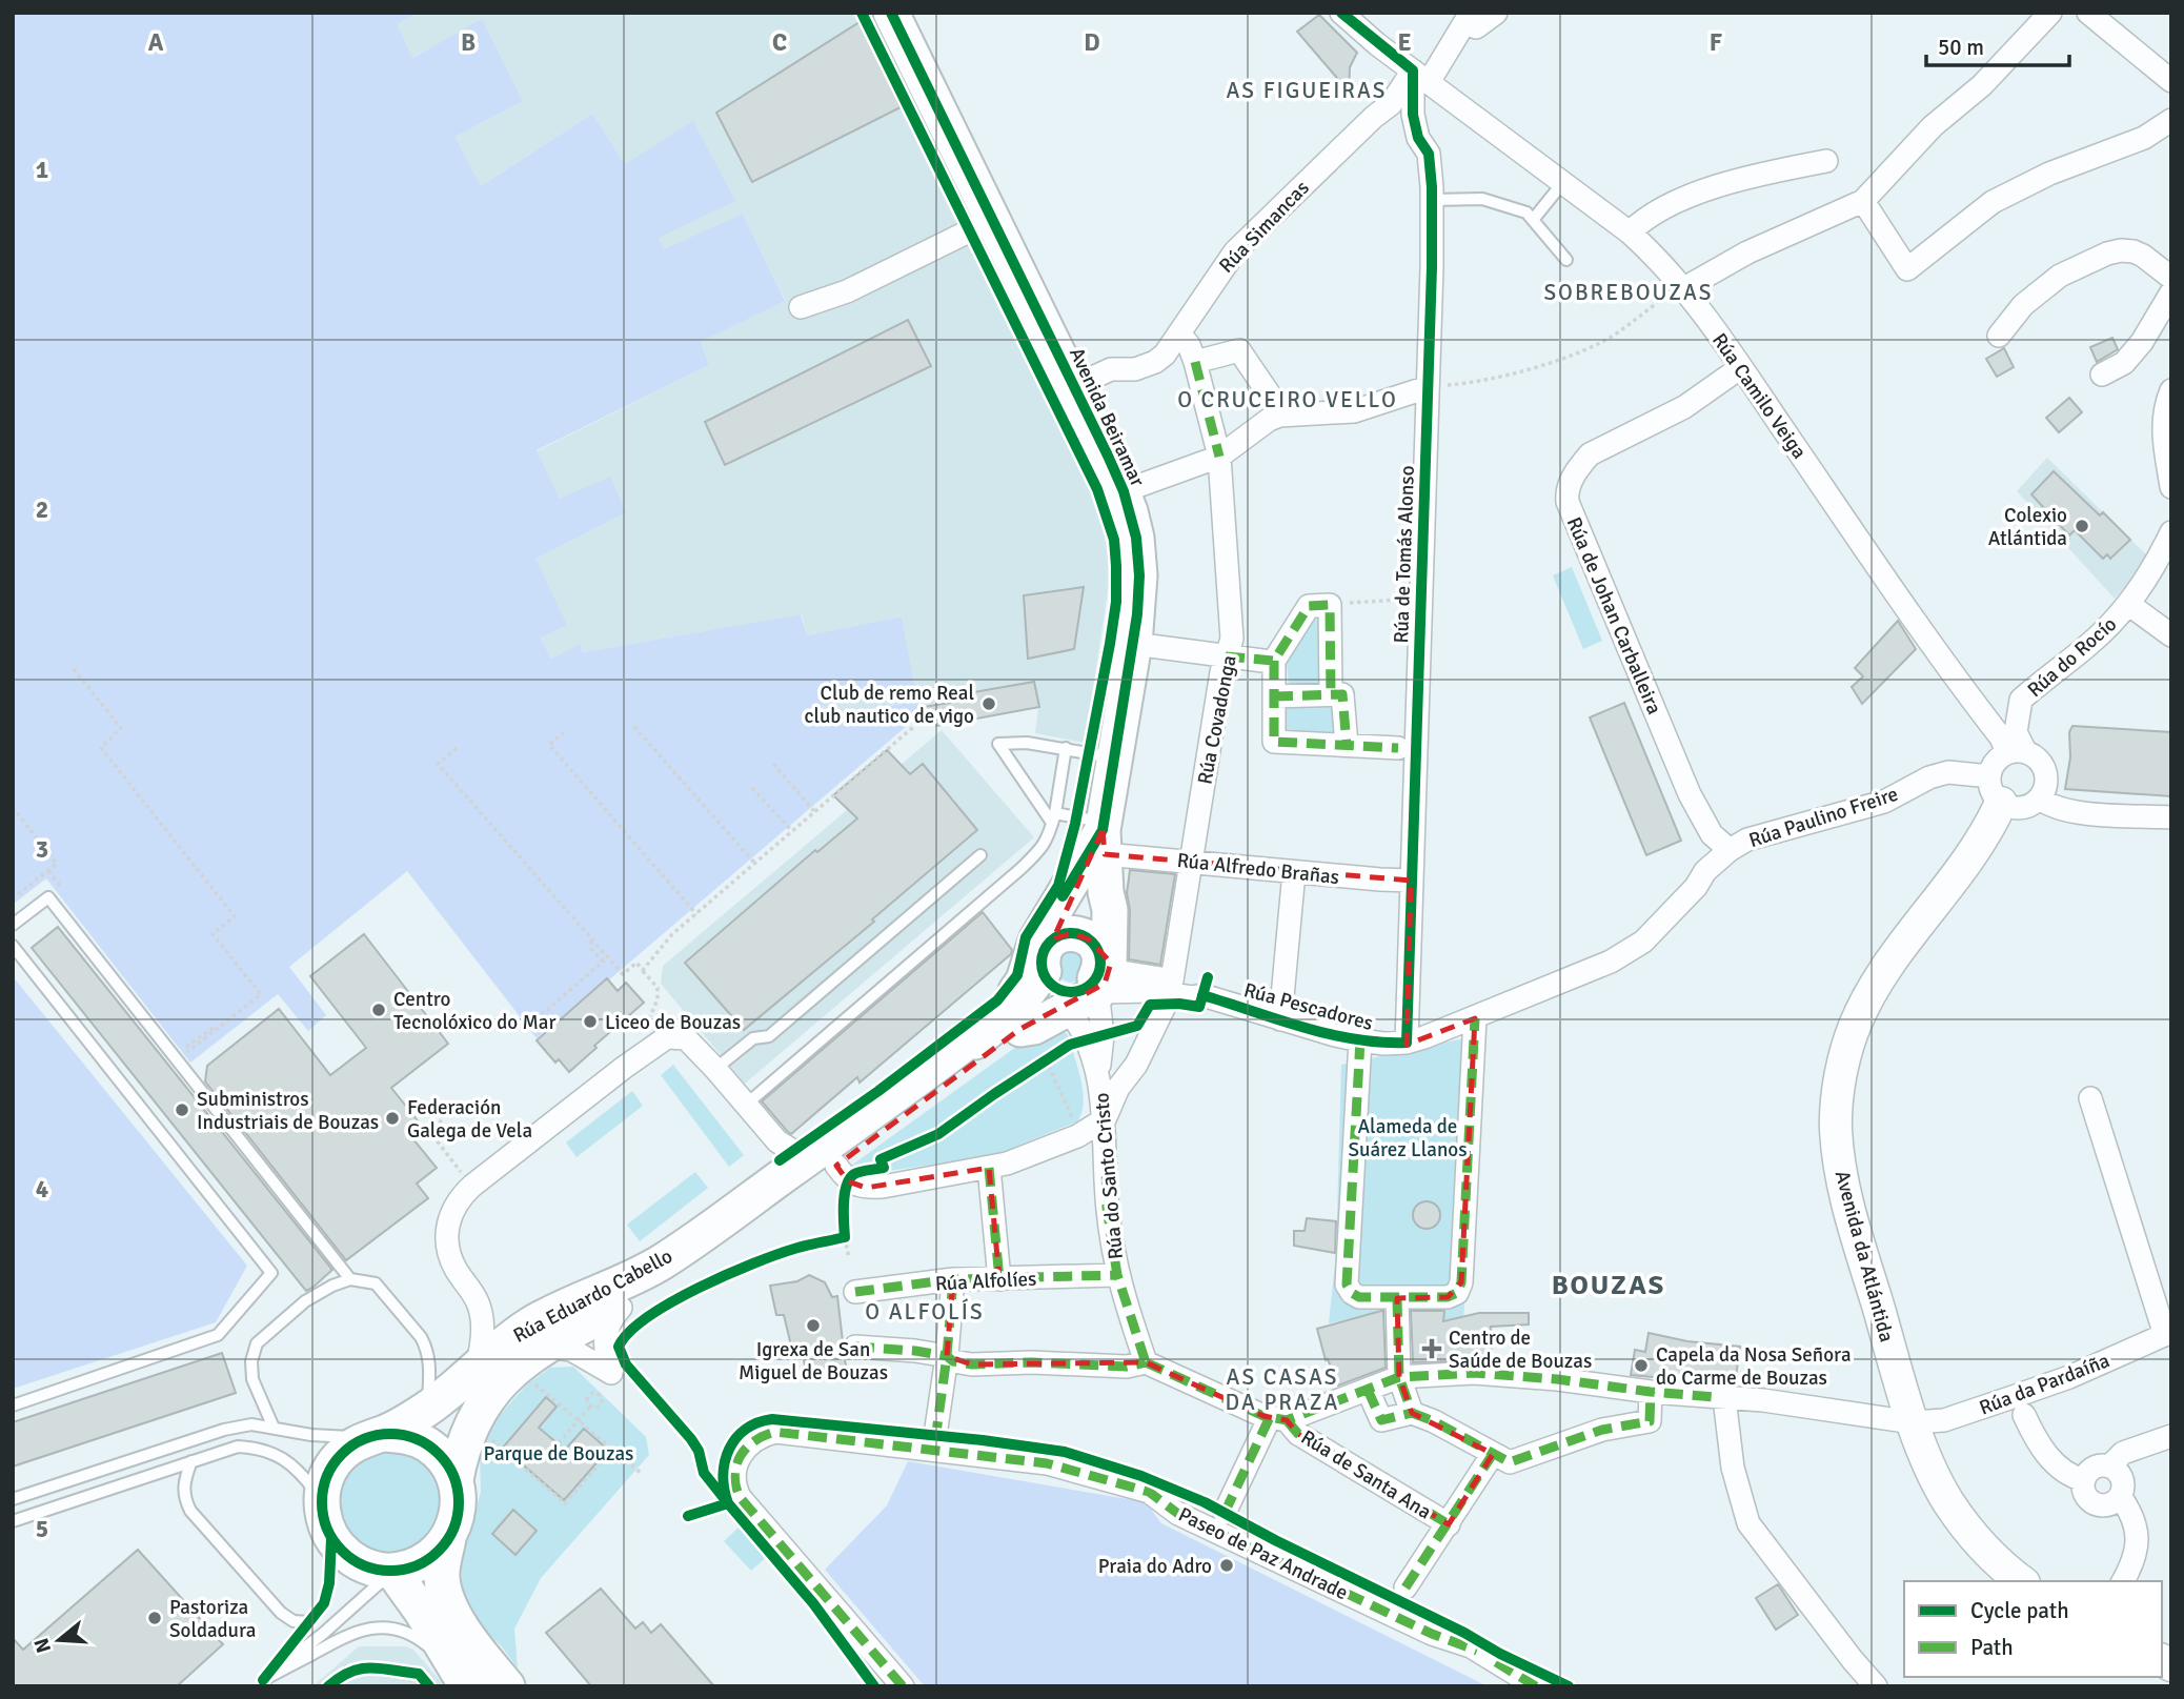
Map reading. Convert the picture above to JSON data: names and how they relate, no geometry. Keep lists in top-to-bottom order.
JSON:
{
  "streets": {
    "main road": ["Avenida Beiramar", "Rúa Eduardo Cabello"],
    "street": [
      "Rúa Simancas",
      "Rúa Camilo Veiga",
      "Rúa de Tomás Alonso",
      "Rúa de Johan Carballeira",
      "Rúa do Rocío",
      "Rúa Covadonga",
      "Rúa Paulino Freire",
      "Rúa Alfredo Brañas",
      "Rúa Pescadores",
      "Rúa do Santo Cristo",
      "Avenida da Atlántida",
      "Rúa Alfolíes",
      "Rúa da Pardaíña",
      "Rúa de Santa Ana",
      "Paseo de Paz Andrade"
    ]
  },
  "crossings": [
    ["Rúa Simancas", "Rúa Camilo Veiga"],
    ["Rúa Simancas", "Avenida Beiramar"],
    ["Rúa Simancas", "Rúa de Tomás Alonso"],
    ["Rúa Simancas", "Rúa Covadonga"],
    ["Rúa Camilo Veiga", "Rúa de Tomás Alonso"],
    ["Rúa Camilo Veiga", "Rúa de Johan Carballeira"],
    ["Rúa Camilo Veiga", "Rúa do Rocío"],
    ["Rúa Camilo Veiga", "Rúa Paulino Freire"],
    ["Rúa Camilo Veiga", "Avenida da Atlántida"],
    ["Avenida Beiramar", "Rúa Alfredo Brañas"],
    ["Avenida Beiramar", "Rúa Pescadores"],
    ["Avenida Beiramar", "Rúa do Santo Cristo"],
    ["Avenida Beiramar", "Rúa Eduardo Cabello"],
    ["Rúa de Tomás Alonso", "Rúa Paulino Freire"],
    ["Rúa de Tomás Alonso", "Rúa Alfredo Brañas"],
    ["Rúa de Tomás Alonso", "Rúa Pescadores"],
    ["Rúa de Johan Carballeira", "Rúa Paulino Freire"],
    ["Rúa do Rocío", "Rúa Paulino Freire"],
    ["Rúa do Rocío", "Avenida da Atlántida"],
    ["Rúa Covadonga", "Rúa Alfredo Brañas"],
    ["Rúa Covadonga", "Rúa Pescadores"],
    ["Rúa Covadonga", "Rúa do Santo Cristo"],
    ["Rúa Paulino Freire", "Rúa Pescadores"],
    ["Rúa Paulino Freire", "Avenida da Atlántida"],
    ["Rúa Pescadores", "Rúa do Santo Cristo"],
    ["Rúa Pescadores", "Rúa Eduardo Cabello"],
    ["Rúa do Santo Cristo", "Rúa Alfolíes"],
    ["Rúa do Santo Cristo", "Rúa Eduardo Cabello"],
    ["Rúa do Santo Cristo", "Rúa de Santa Ana"],
    ["Avenida da Atlántida", "Rúa da Pardaíña"],
    ["Rúa da Pardaíña", "Rúa de Santa Ana"]
  ],
  "districts": [
    "AS FIGUEIRAS",
    "SOBREBOUZAS",
    "O CRUCEIRO VELLO",
    "BOUZAS",
    "O ALFOLÍS",
    "AS CASAS DA PRAZA"
  ],
  "parks": ["Alameda de Suárez Llanos", "Parque de Bouzas"],
  "places": {
    "other": [
      "Colexio Atlántida",
      "Club de remo Real club nautico de vigo",
      "Centro Tecnolóxico do Mar",
      "Liceo de Bouzas",
      "Subministros Industriais de Bouzas",
      "Federación Galega de Vela",
      "Igrexa de San Miguel de Bouzas",
      "Capela da Nosa Señora do Carme de Bouzas",
      "Praia do Adro",
      "Pastoriza Soldadura"
    ],
    "health": ["Centro de Saúde de Bouzas"]
  },
  "legend": ["Cycle path", "Path"],
  "scale_bar": "50 m",
  "north": "left",
  "grid": {
    "columns": [
      "A",
      "B",
      "C",
      "D",
      "E",
      "F"
    ],
    "rows": [
      "1",
      "2",
      "3",
      "4",
      "5"
    ]
  }
}
